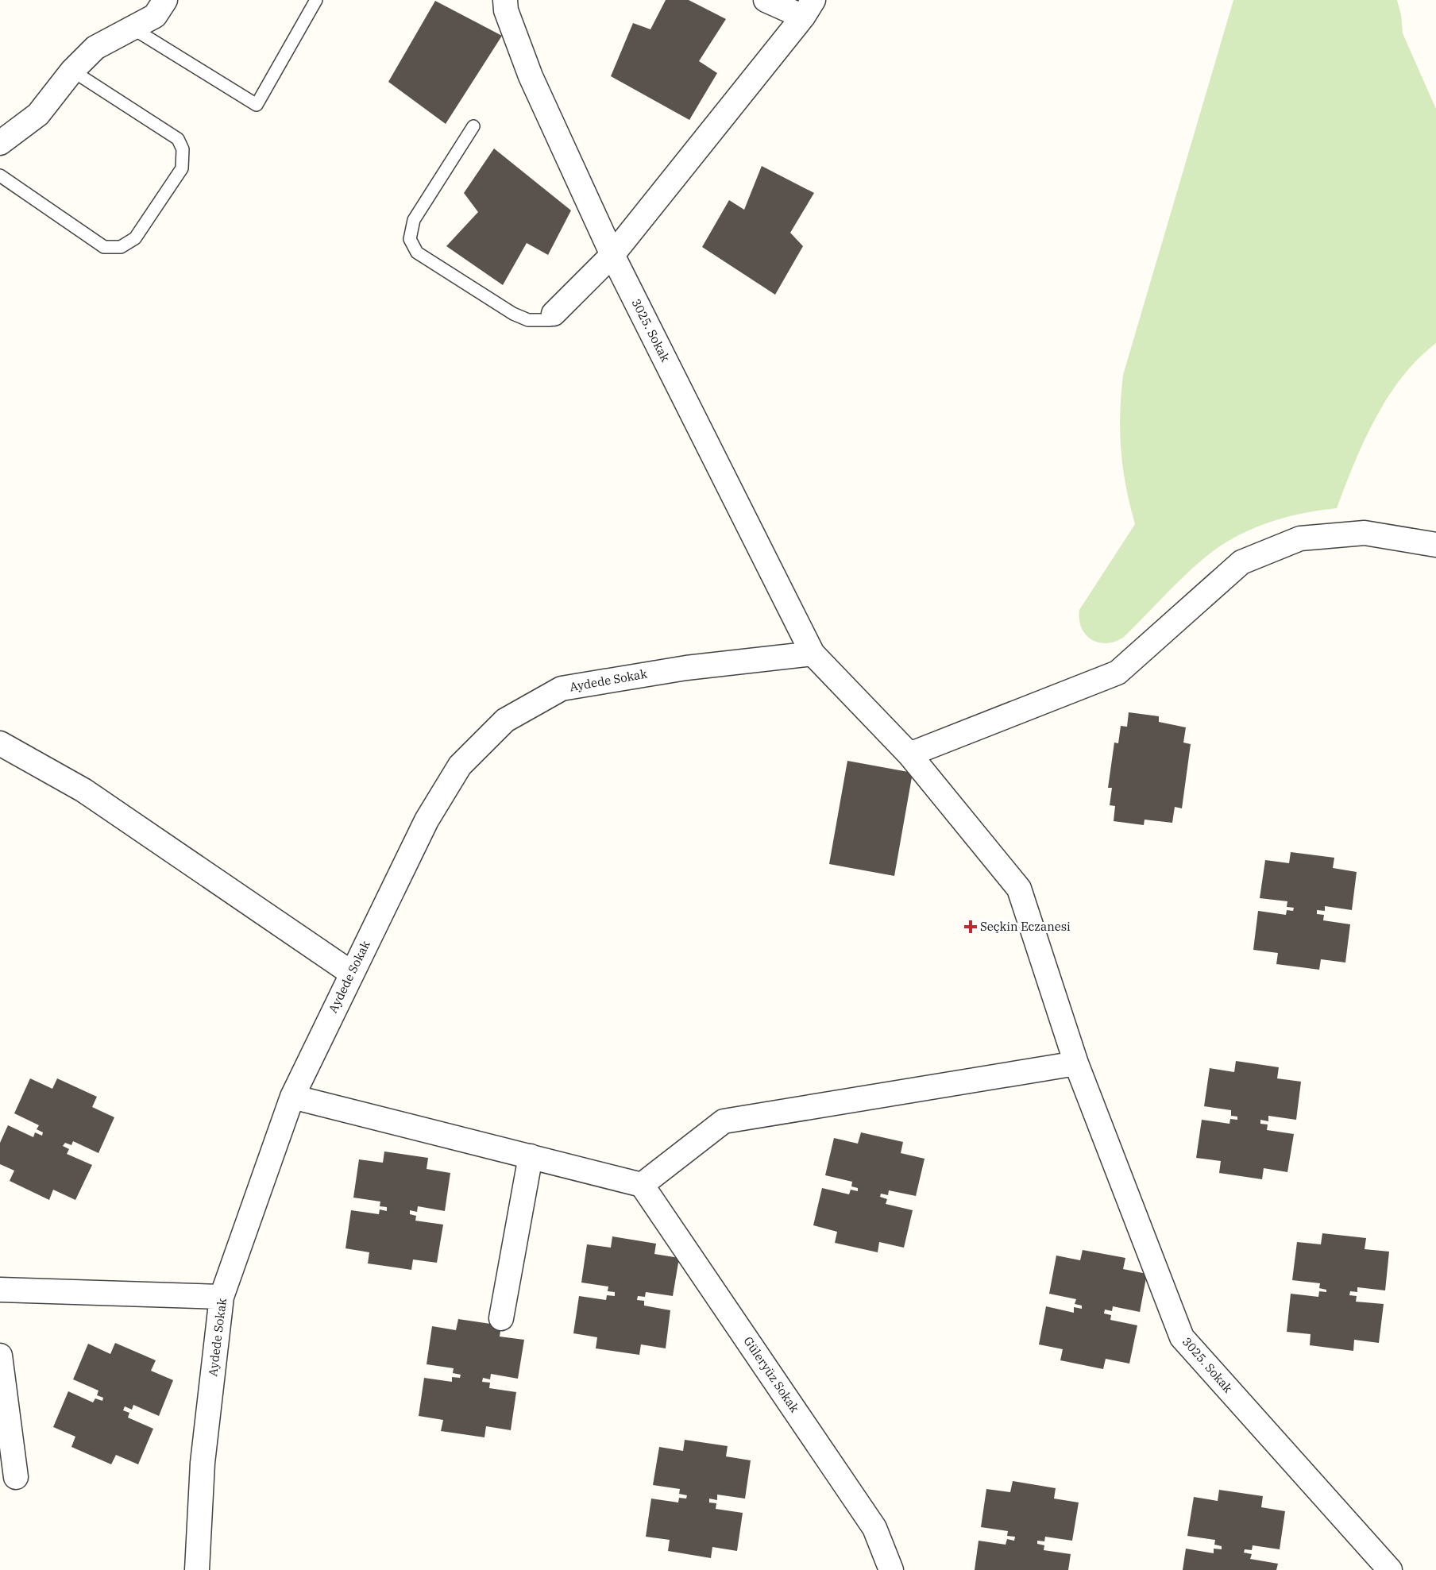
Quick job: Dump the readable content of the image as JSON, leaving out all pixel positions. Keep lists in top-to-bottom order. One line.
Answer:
{"streets":{"street":["3025. Sokak","Aydede Sokak","Güleryüz Sokak"]},"crossings":[["3025. Sokak","Aydede Sokak"]],"places":{"health":["Seçkin Eczanesi"]}}
